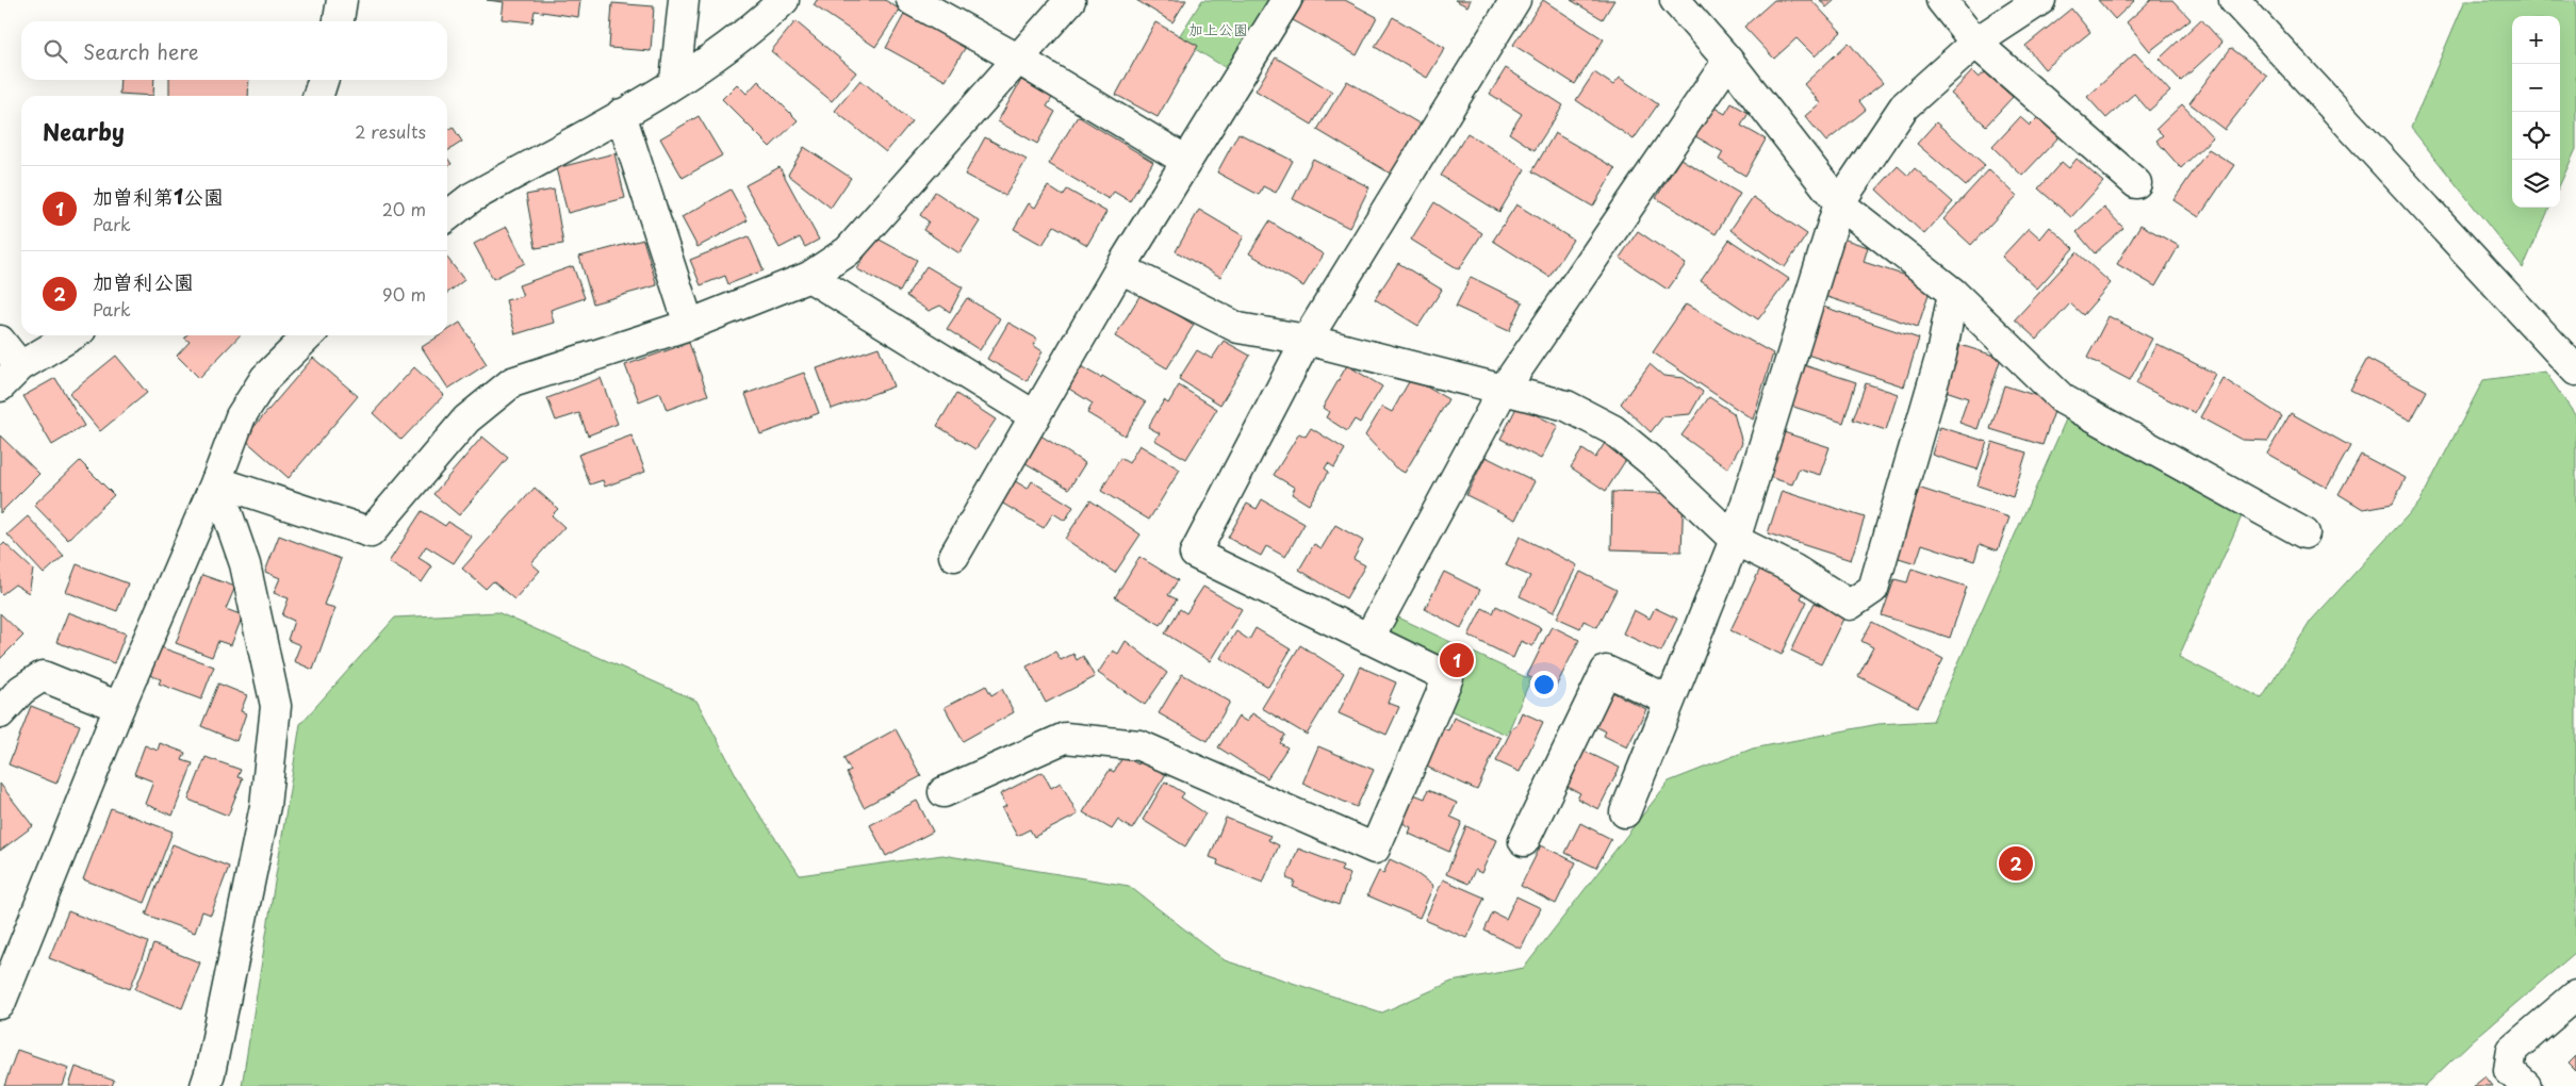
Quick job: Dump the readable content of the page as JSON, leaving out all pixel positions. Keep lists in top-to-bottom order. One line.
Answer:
{"parks":["加上公園"],"page":{"map_buttons":["+","−"],"search":"Search here","heading":["Nearby","2 results"],"list":[{"mark":"1","name":"加曽利第1公園","note":"Park","value":"20 m"},{"mark":"2","name":"加曽利公園","note":"Park","value":"90 m"}],"pins":["1","2"]}}
